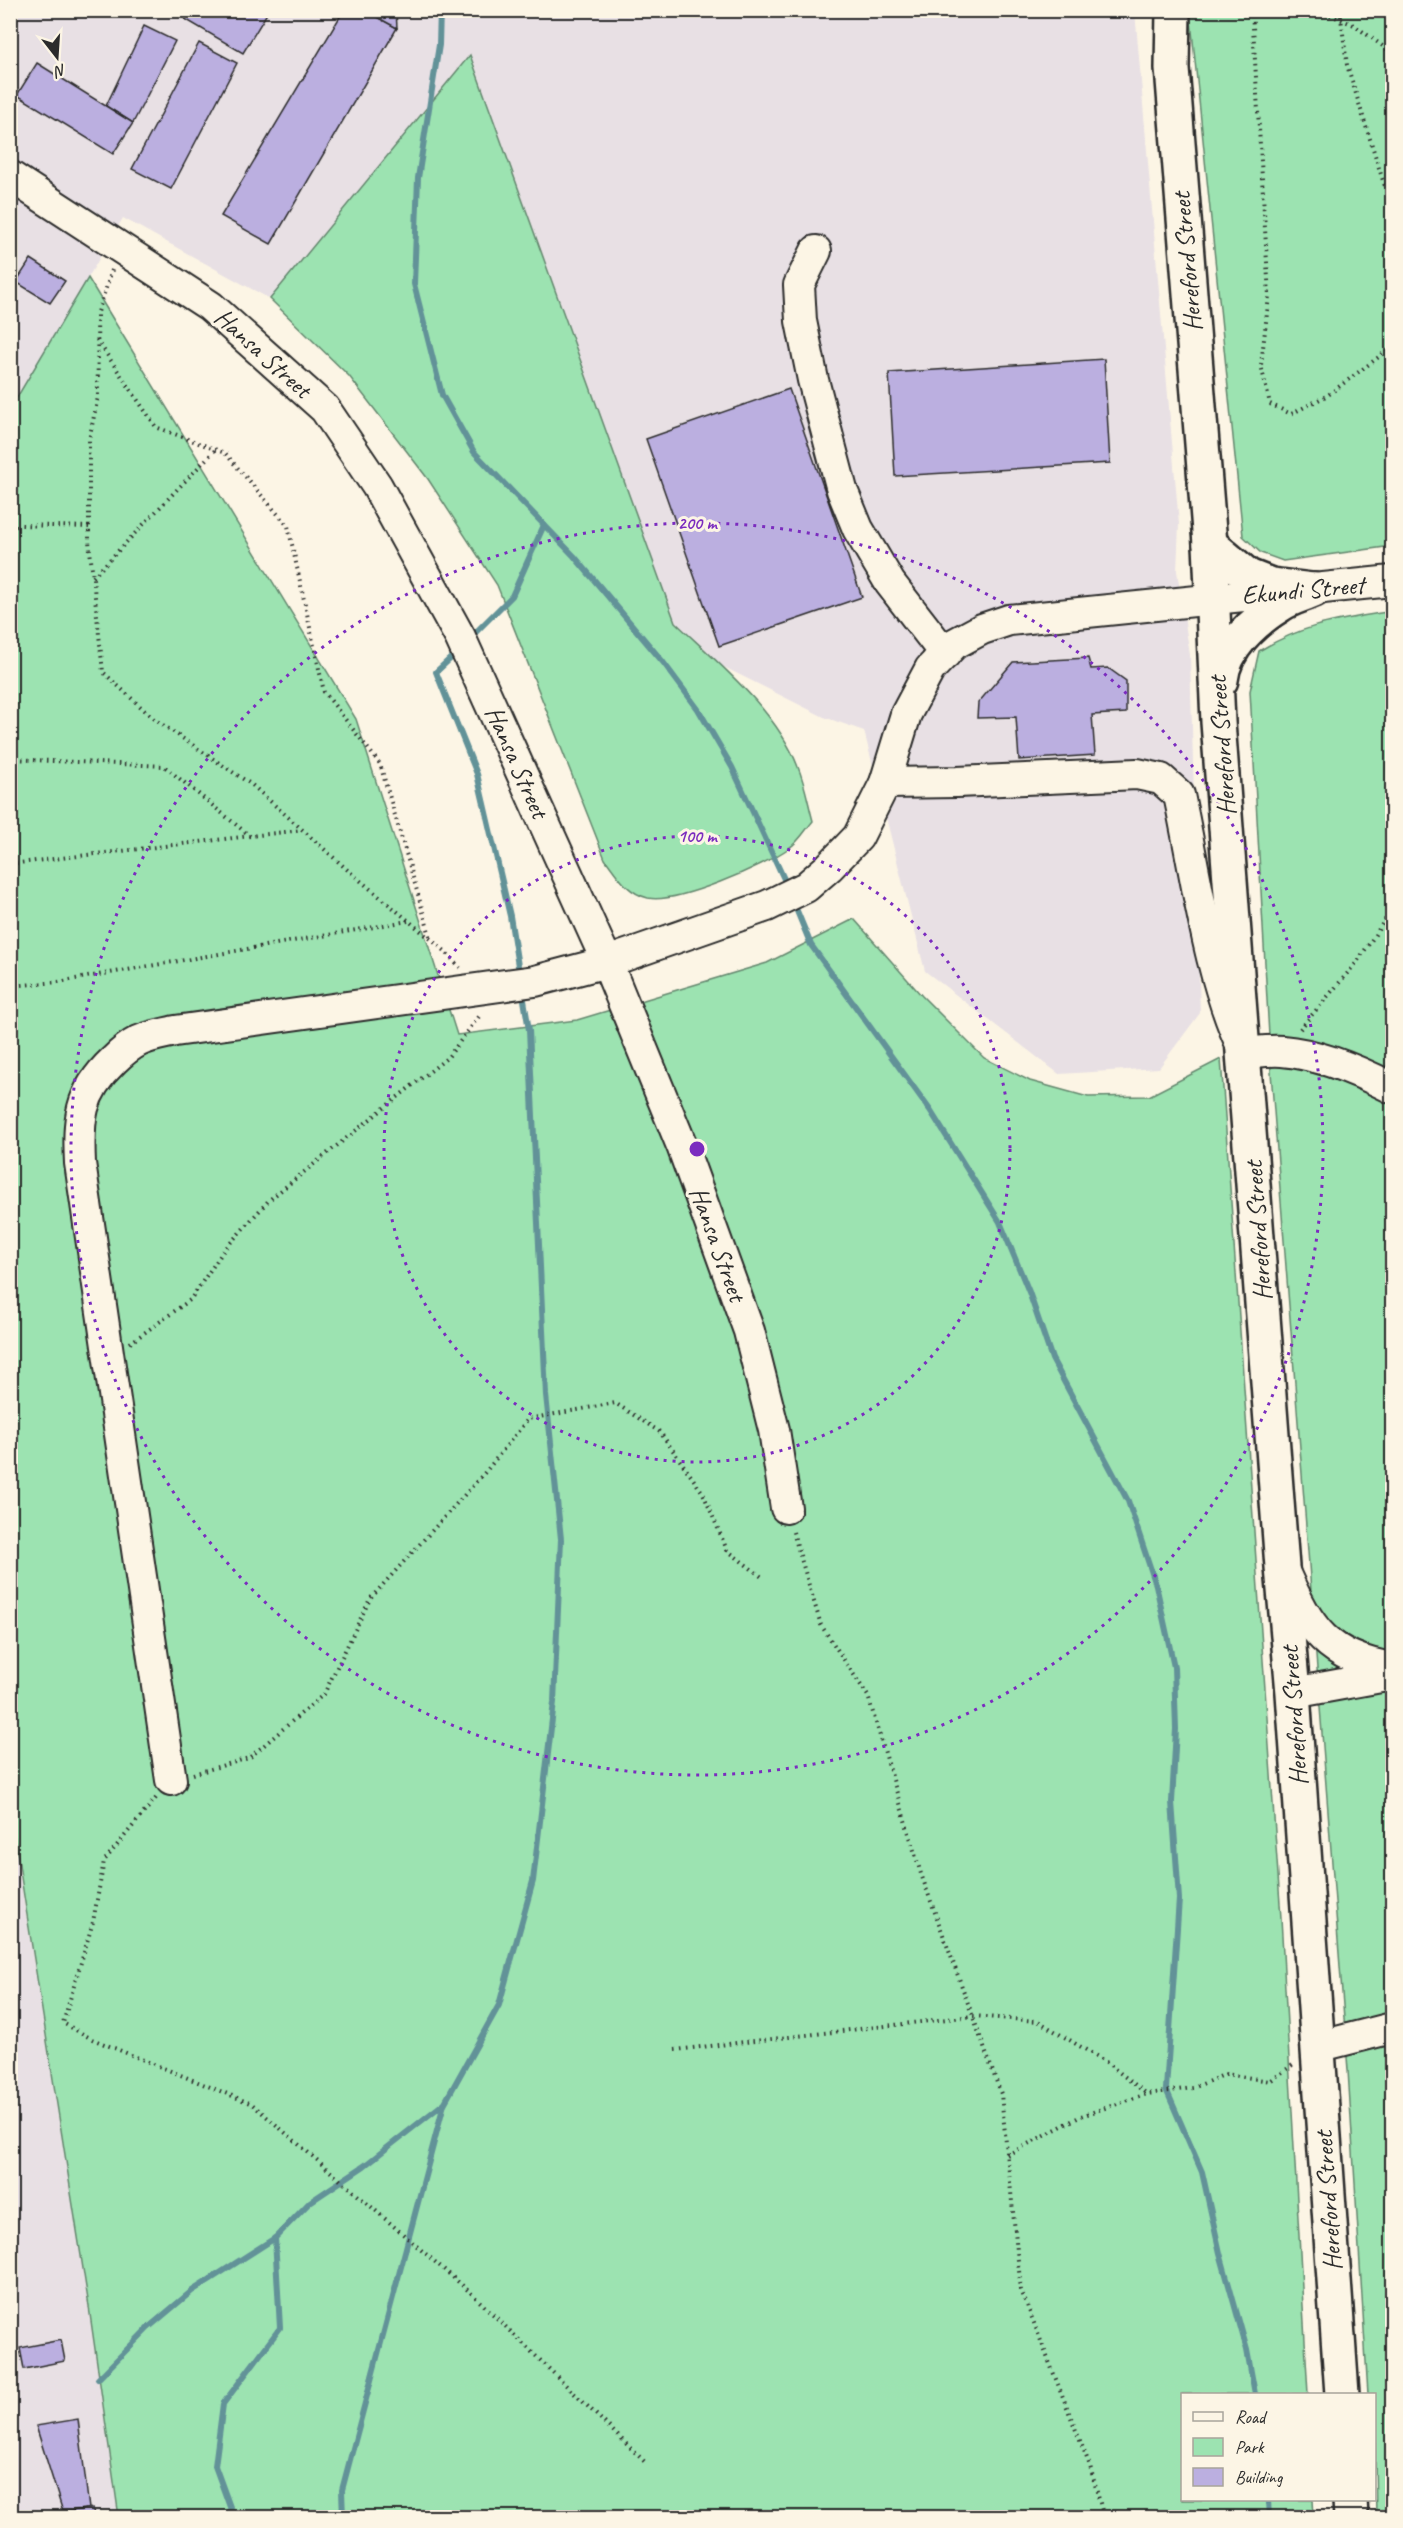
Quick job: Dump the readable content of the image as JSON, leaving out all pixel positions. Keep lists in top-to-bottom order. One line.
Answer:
{"streets":{"main road":["Hereford Street"],"street":["Hansa Street","Ekundi Street"]},"crossings":[["Hereford Street","Ekundi Street"],["Hansa Street","Ekundi Street"]],"legend":["Road","Park","Building"],"north":"bottom","rings":["200 m","100 m"]}
